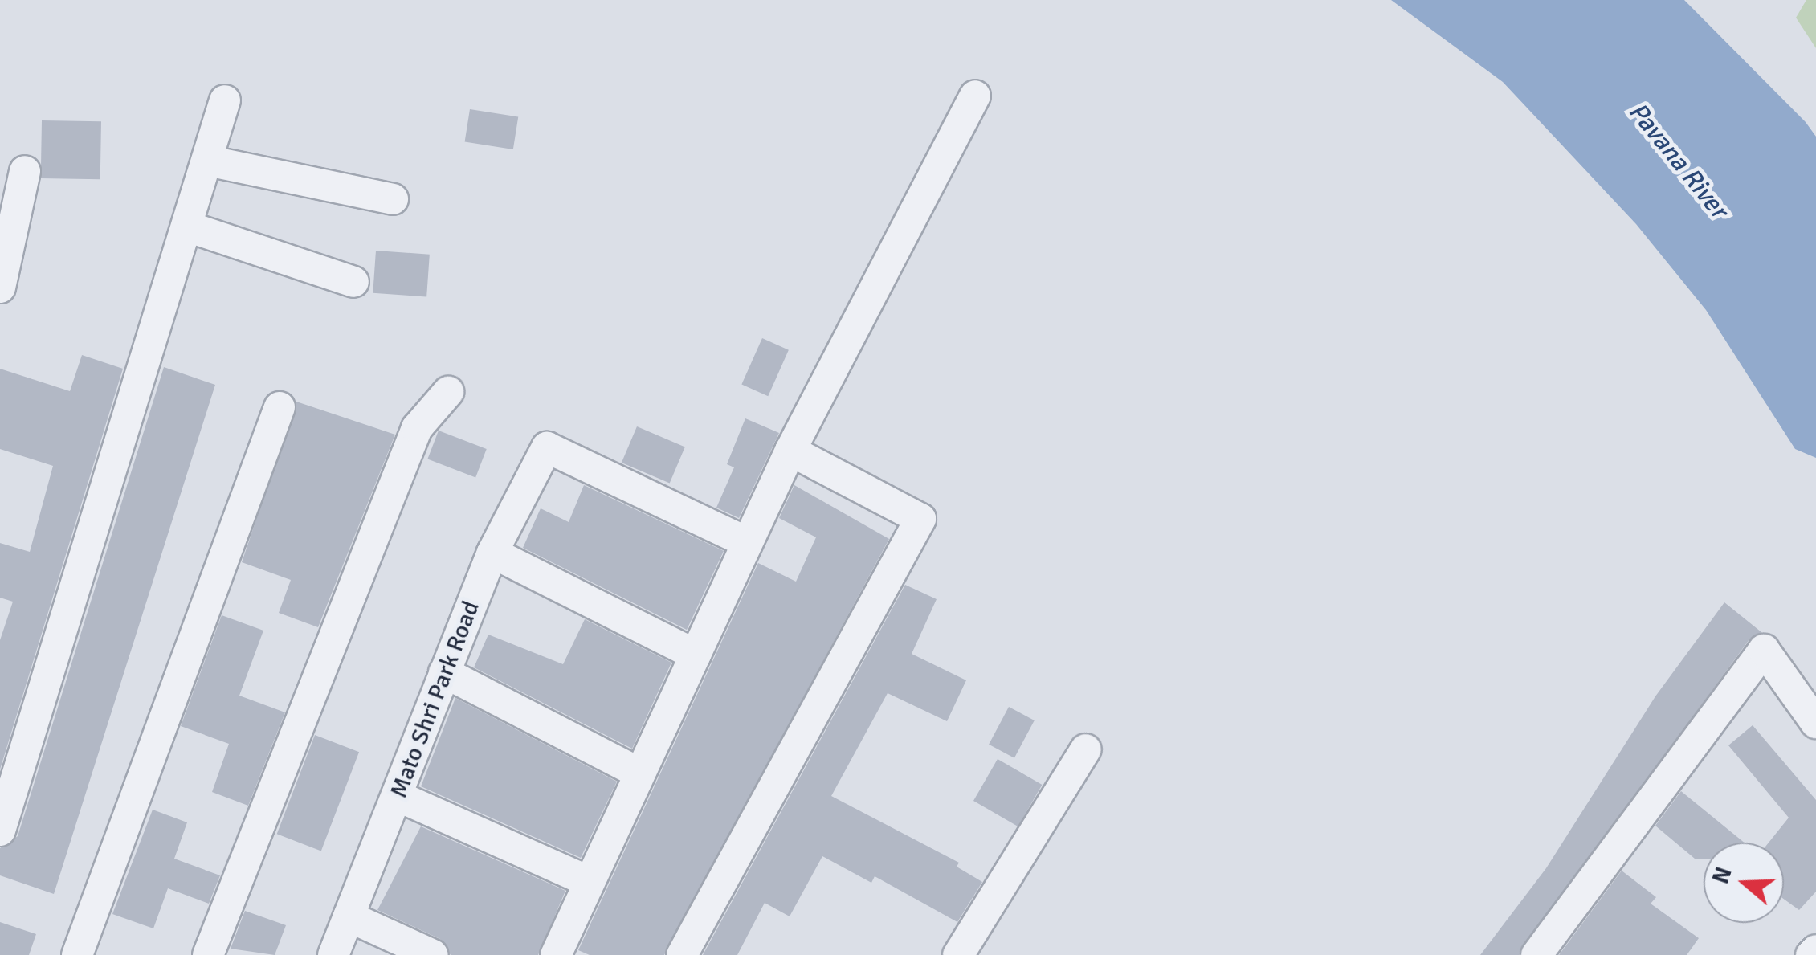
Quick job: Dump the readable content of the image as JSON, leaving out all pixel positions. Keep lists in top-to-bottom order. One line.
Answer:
{"streets":{"street":["Mato Shri Park Road"]},"water":["Pavana River"],"north":"left"}
